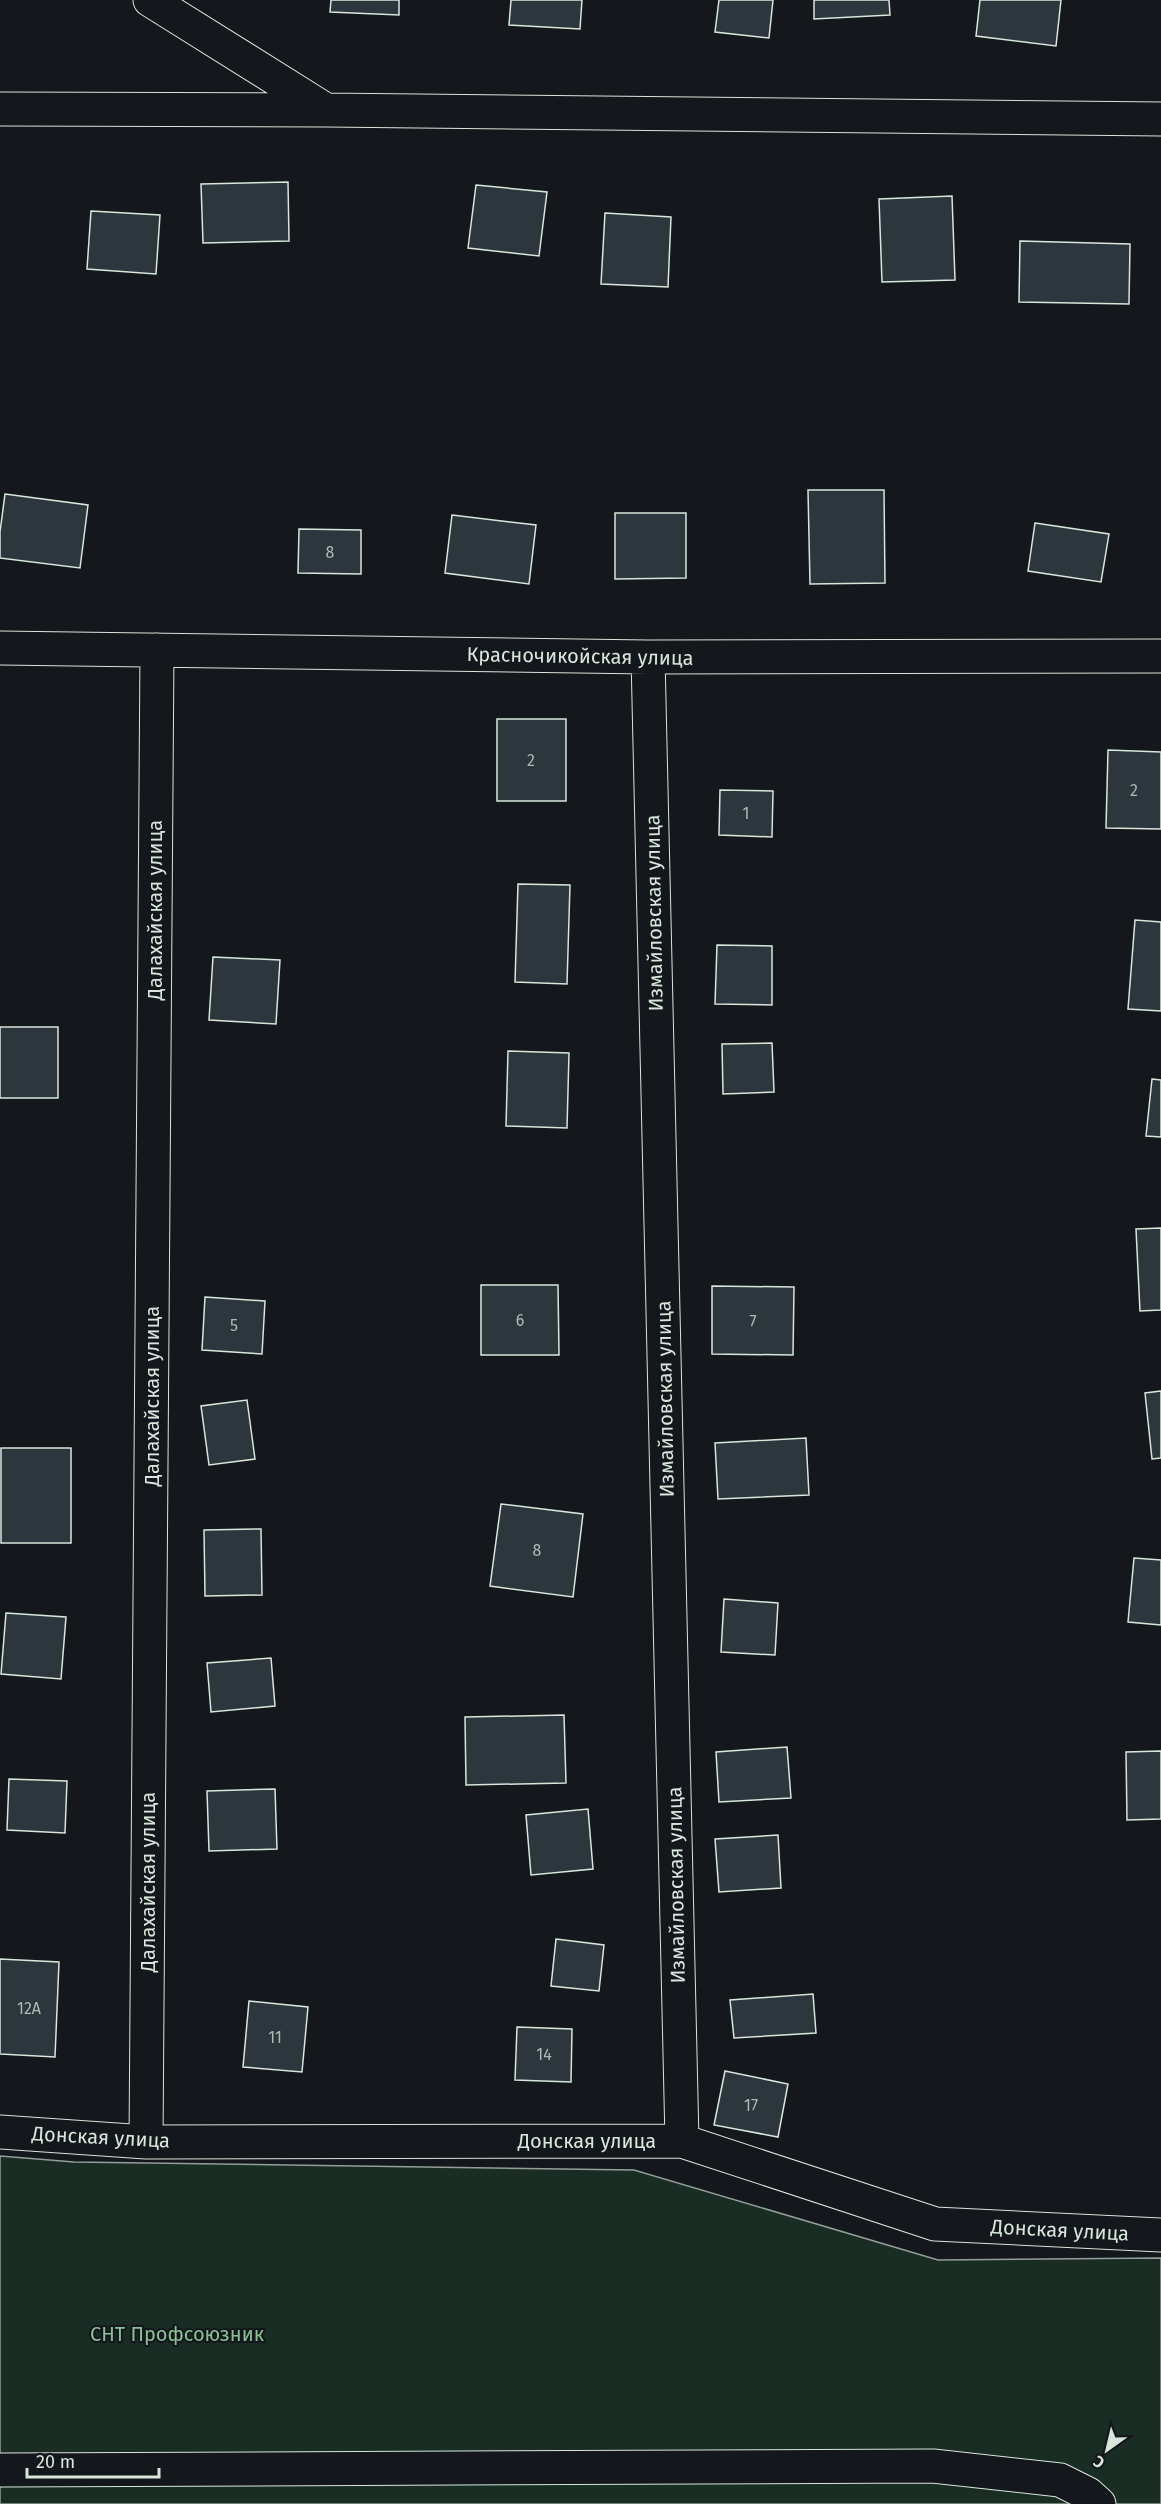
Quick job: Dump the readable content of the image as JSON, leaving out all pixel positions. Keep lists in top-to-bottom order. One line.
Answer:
{"streets":{"street":["Красночикойская улица","Далахайская улица","Измайловская улица","Донская улица"]},"crossings":[["Красночикойская улица","Далахайская улица"],["Красночикойская улица","Измайловская улица"],["Далахайская улица","Донская улица"],["Измайловская улица","Донская улица"]],"parks":["СНТ Профсоюзник"],"house_numbers":["8","2","2","1","6","7","5","8","12А","11","14","17"],"scale_bar":"20 m","north":"bottom left"}
